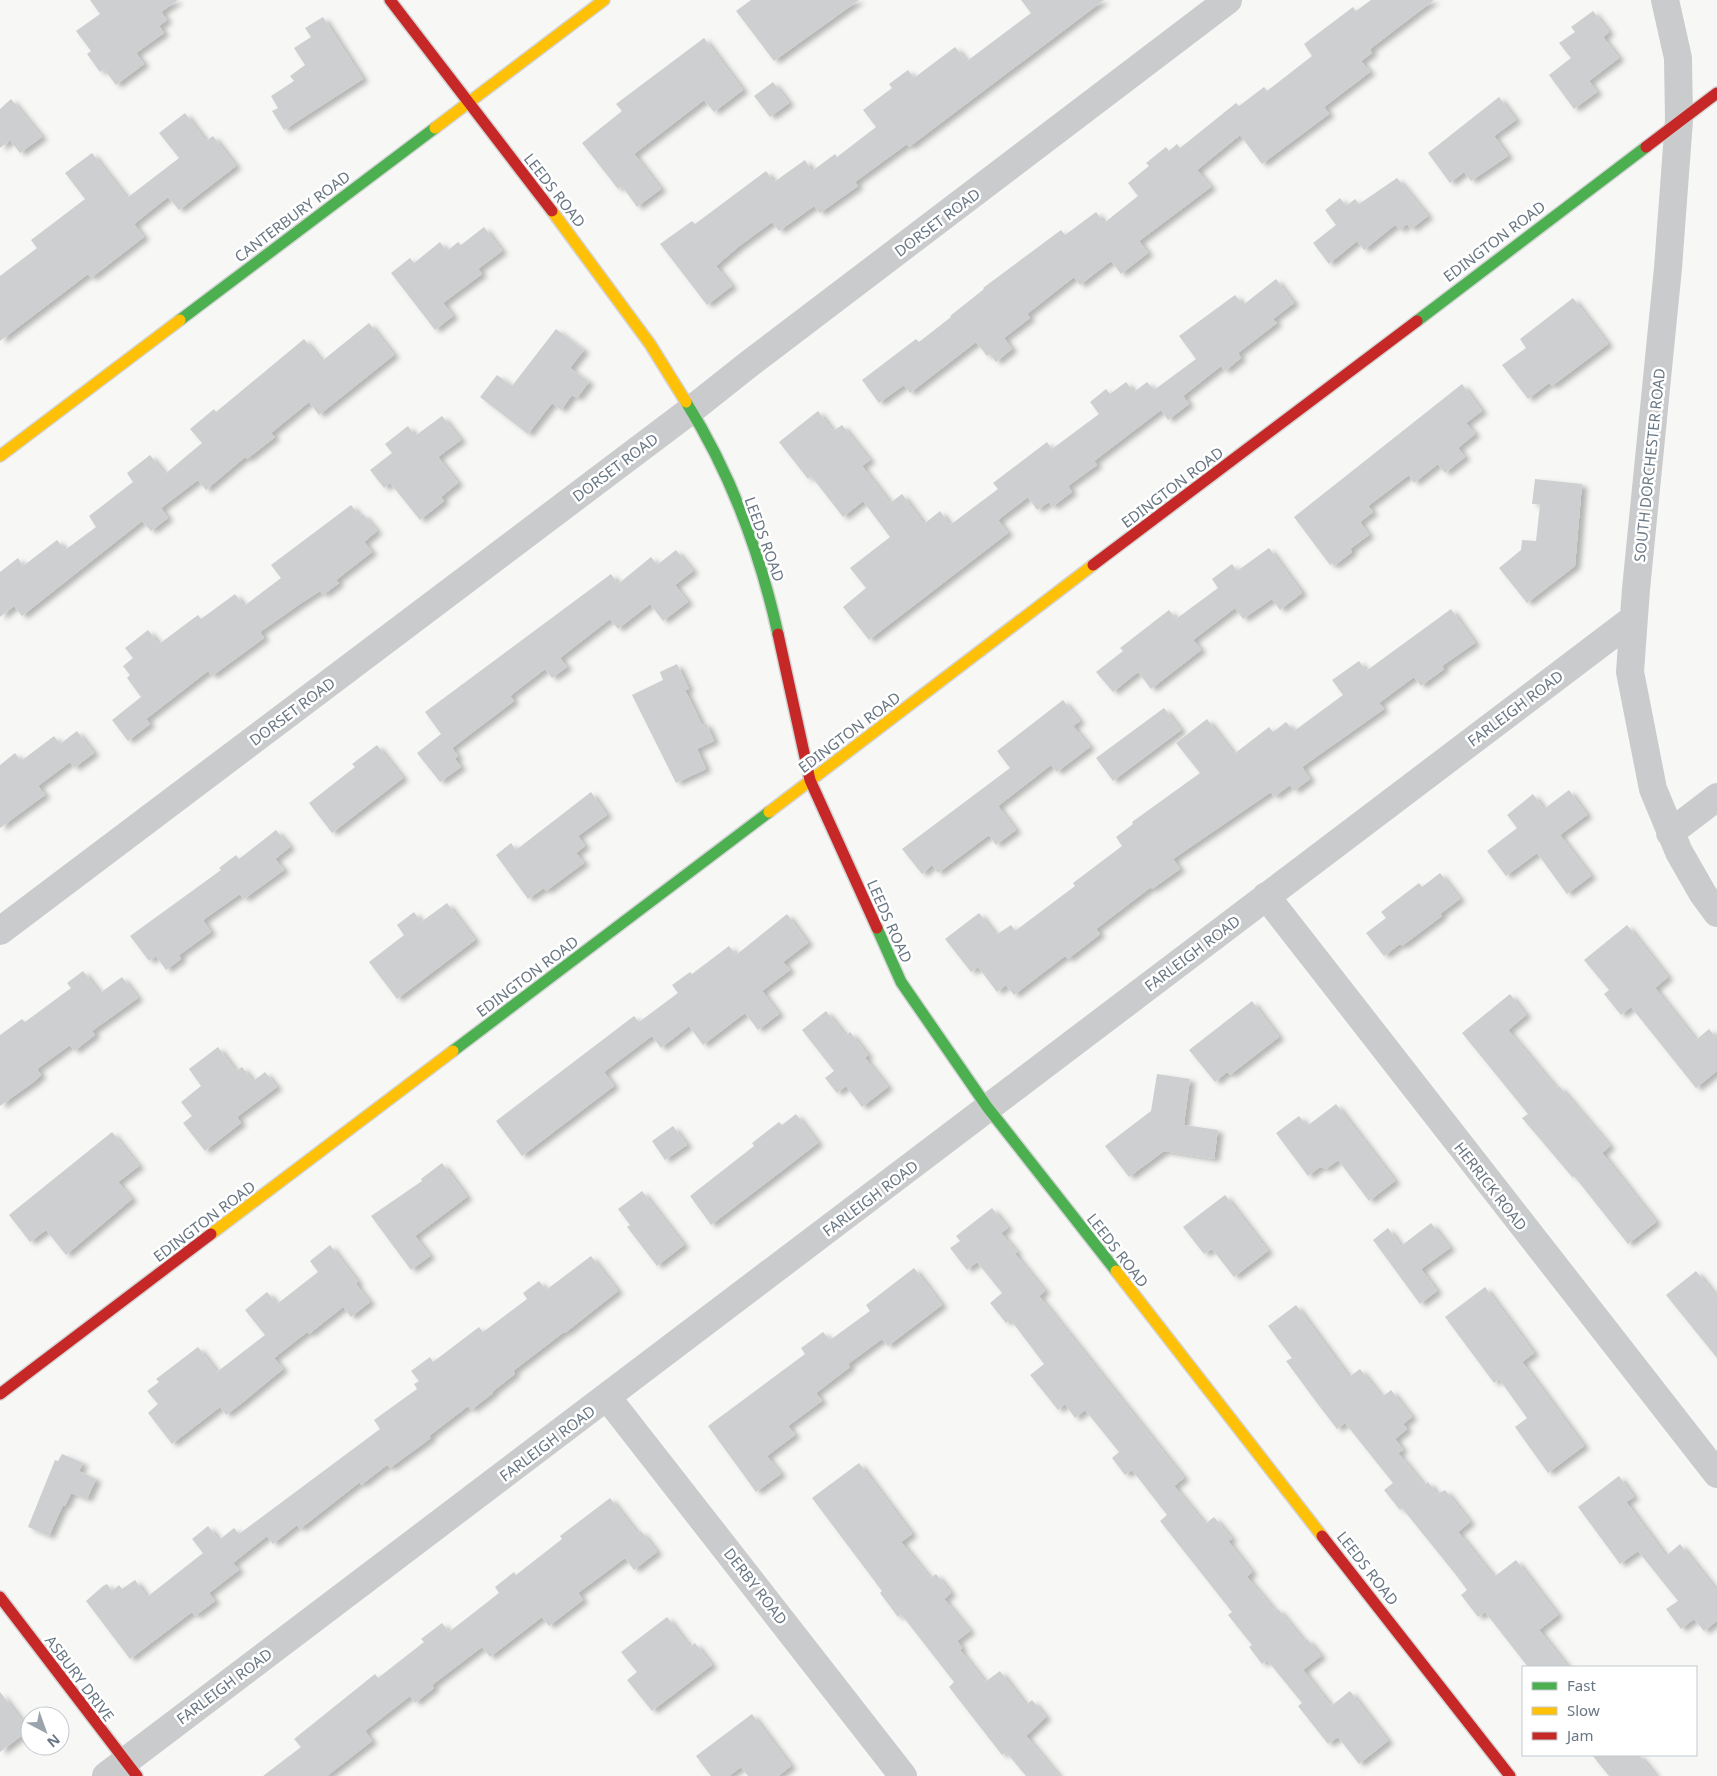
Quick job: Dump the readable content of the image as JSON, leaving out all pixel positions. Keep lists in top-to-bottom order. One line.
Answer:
{"streets":{"street":["LEEDS ROAD","CANTERBURY ROAD","DORSET ROAD","EDINGTON ROAD","SOUTH DORCHESTER ROAD","FARLEIGH ROAD","HERRICK ROAD","DERBY ROAD","ASBURY DRIVE"]},"crossings":[["LEEDS ROAD","CANTERBURY ROAD"],["LEEDS ROAD","DORSET ROAD"],["LEEDS ROAD","EDINGTON ROAD"],["LEEDS ROAD","FARLEIGH ROAD"],["EDINGTON ROAD","SOUTH DORCHESTER ROAD"],["SOUTH DORCHESTER ROAD","FARLEIGH ROAD"],["FARLEIGH ROAD","HERRICK ROAD"],["FARLEIGH ROAD","DERBY ROAD"],["FARLEIGH ROAD","ASBURY DRIVE"]],"legend":["Fast","Slow","Jam"],"north":"bottom right"}
